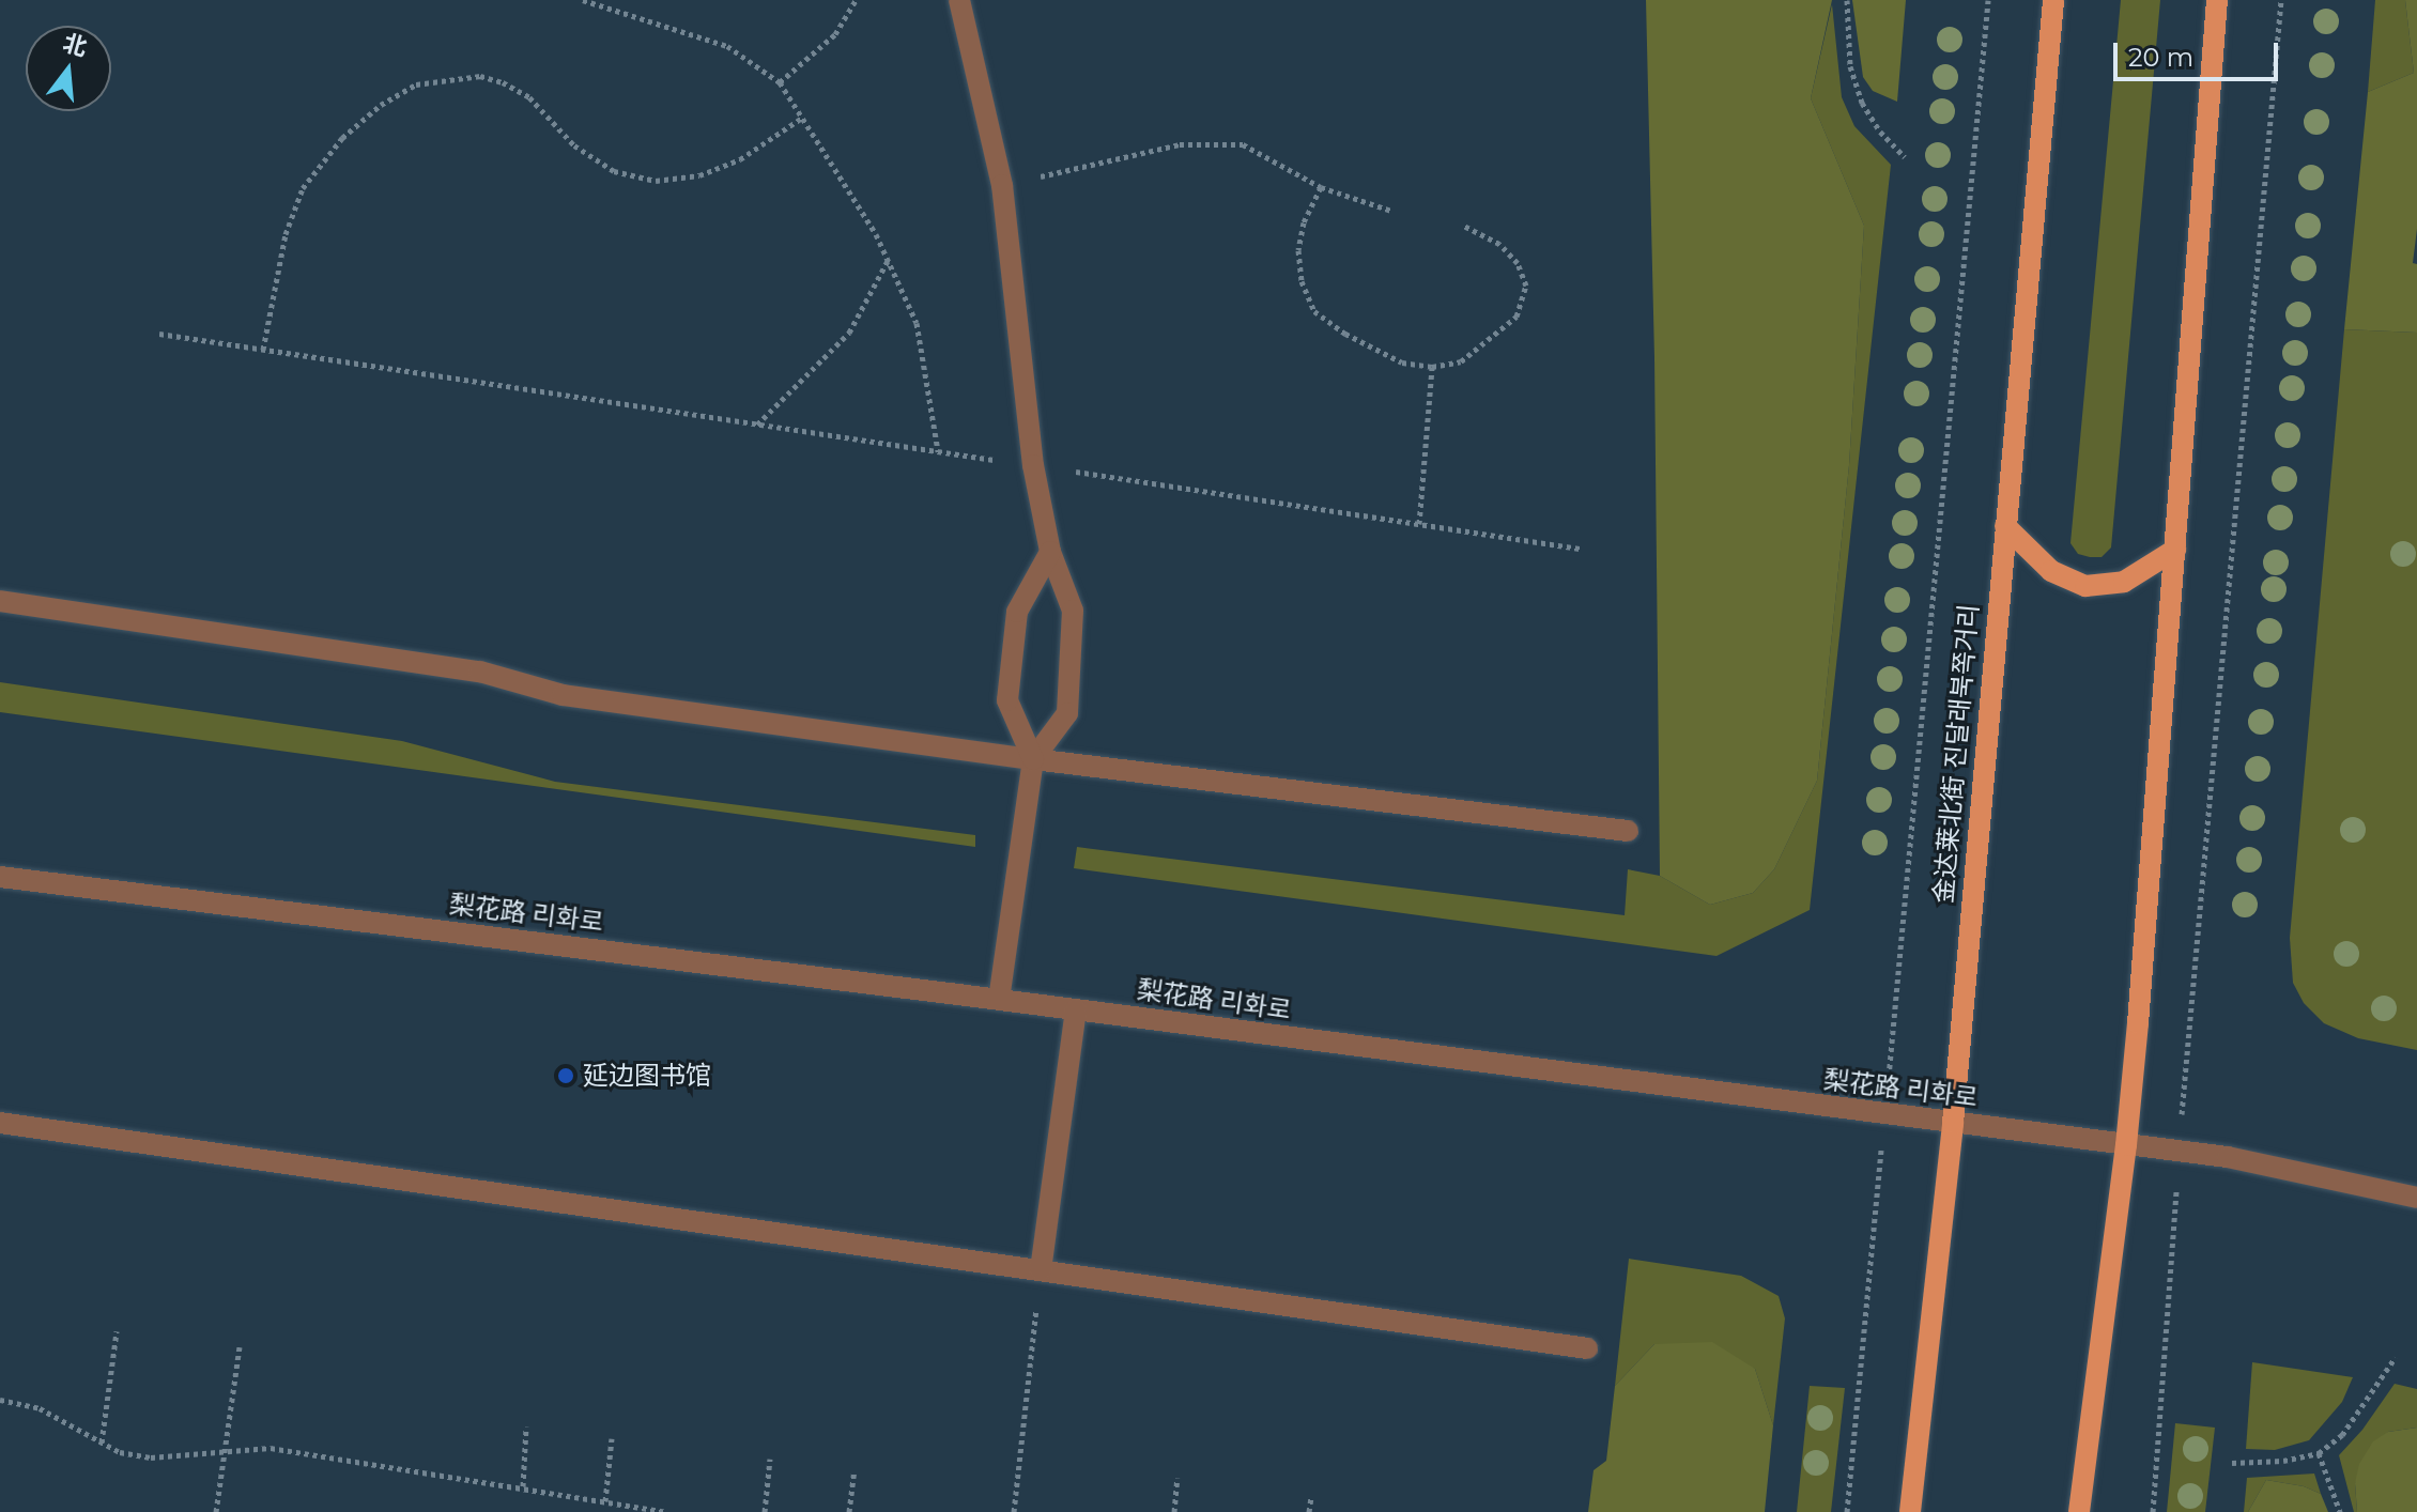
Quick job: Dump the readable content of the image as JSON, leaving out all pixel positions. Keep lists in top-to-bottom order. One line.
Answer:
{"streets":{"main road":["金达莱北街 진달래북쪽거리"],"street":["梨花路 리화로"]},"crossings":[["金达莱北街 진달래북쪽거리","梨花路 리화로"]],"places":["延边图书馆"],"scale_bar":"20 m","north":"top"}
